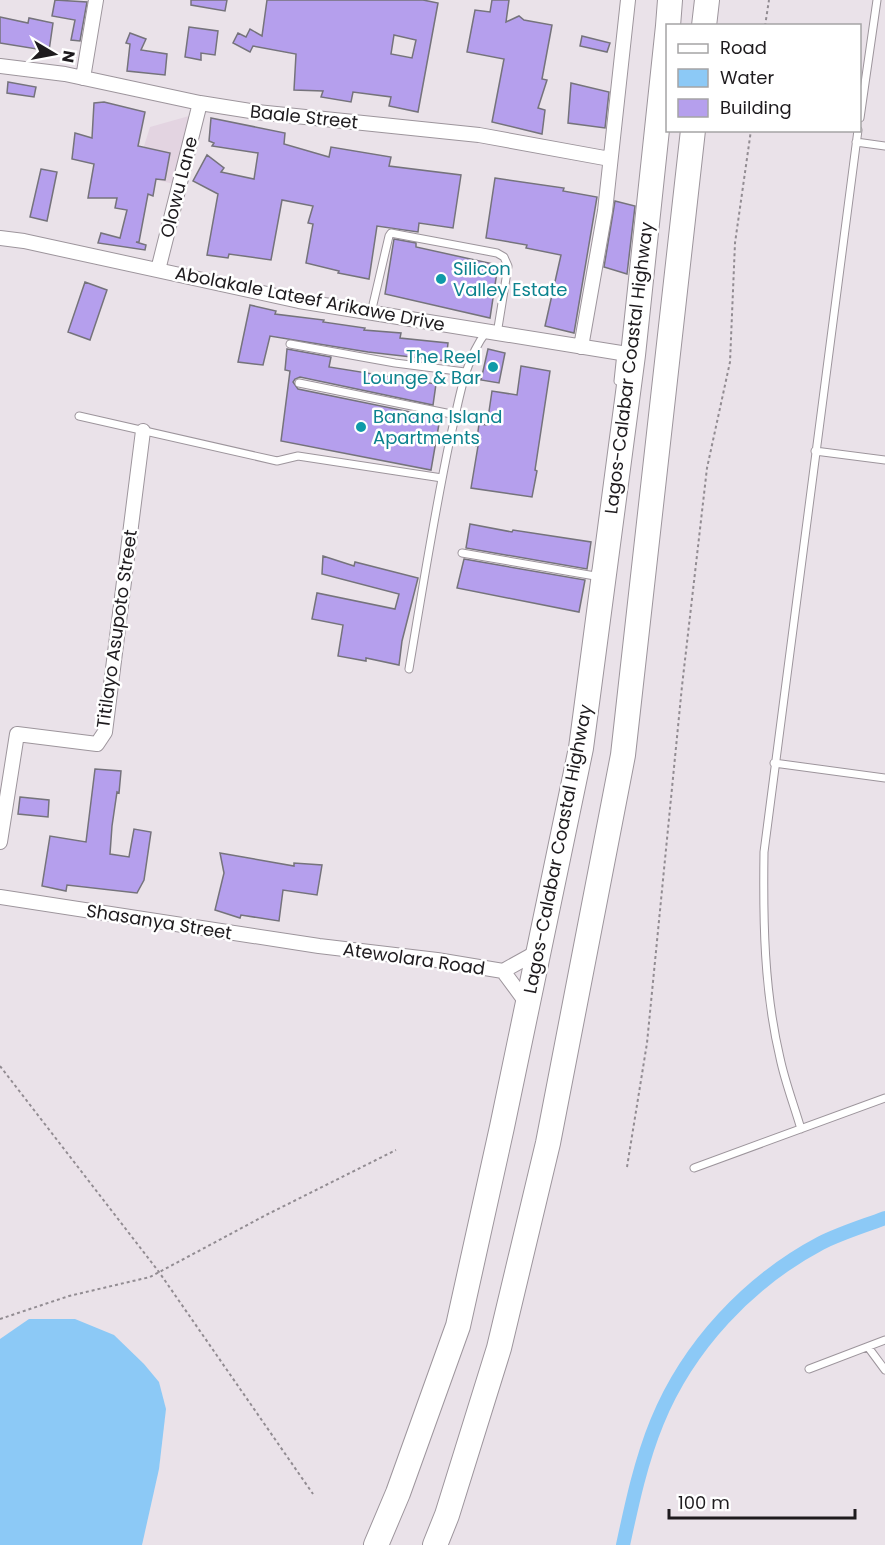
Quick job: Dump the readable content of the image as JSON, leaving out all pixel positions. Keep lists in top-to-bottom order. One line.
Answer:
{"streets":{"highway":["Lagos-Calabar Coastal Highway"],"street":["Baale Street","Olowu Lane","Abolakale Lateef Arikawe Drive","Titilayo Asupoto Street","Shasanya Street","Atewolara Road"]},"crossings":[["Baale Street","Olowu Lane"],["Olowu Lane","Abolakale Lateef Arikawe Drive"],["Lagos-Calabar Coastal Highway","Atewolara Road"],["Shasanya Street","Atewolara Road"]],"places":["Silicon Valley Estate","The Reel Lounge & Bar","Banana Island Apartments"],"legend":["Road","Water","Building"],"scale_bar":"100 m","north":"right"}
